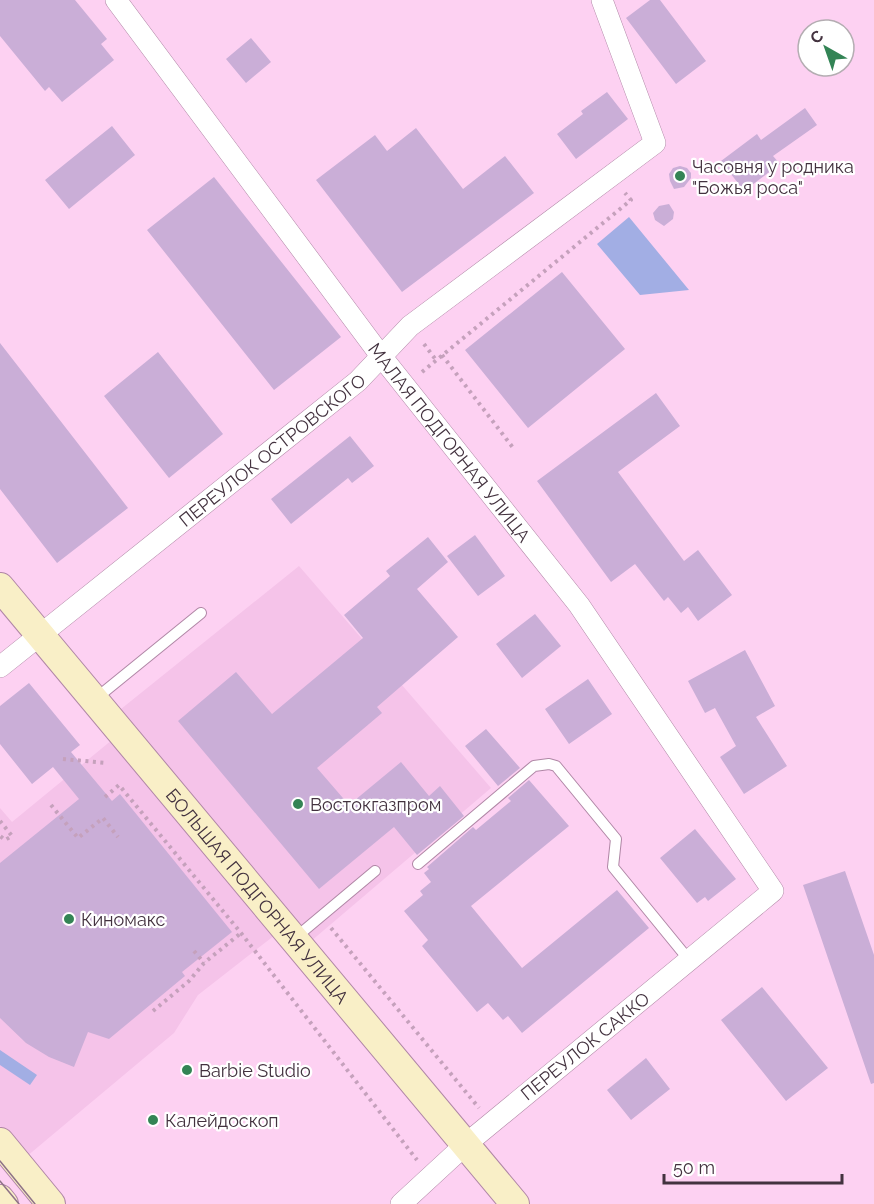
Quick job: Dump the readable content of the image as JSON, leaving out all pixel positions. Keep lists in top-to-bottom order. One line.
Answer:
{"streets":{"street":["МАЛАЯ ПОДГОРНАЯ УЛИЦА","ПЕРЕУЛОК ОСТРОВСКОГО","БОЛЬШАЯ ПОДГОРНАЯ УЛИЦА","ПЕРЕУЛОК САККО"]},"crossings":[["МАЛАЯ ПОДГОРНАЯ УЛИЦА","ПЕРЕУЛОК ОСТРОВСКОГО"],["МАЛАЯ ПОДГОРНАЯ УЛИЦА","ПЕРЕУЛОК САККО"],["ПЕРЕУЛОК ОСТРОВСКОГО","БОЛЬШАЯ ПОДГОРНАЯ УЛИЦА"],["БОЛЬШАЯ ПОДГОРНАЯ УЛИЦА","ПЕРЕУЛОК САККО"]],"places":["Часовня у родника \"Божья роса\"","Востокгазпром","Киномакс","Barbie Studio","Калейдоскоп"],"scale_bar":"50 m","north":"top left"}
